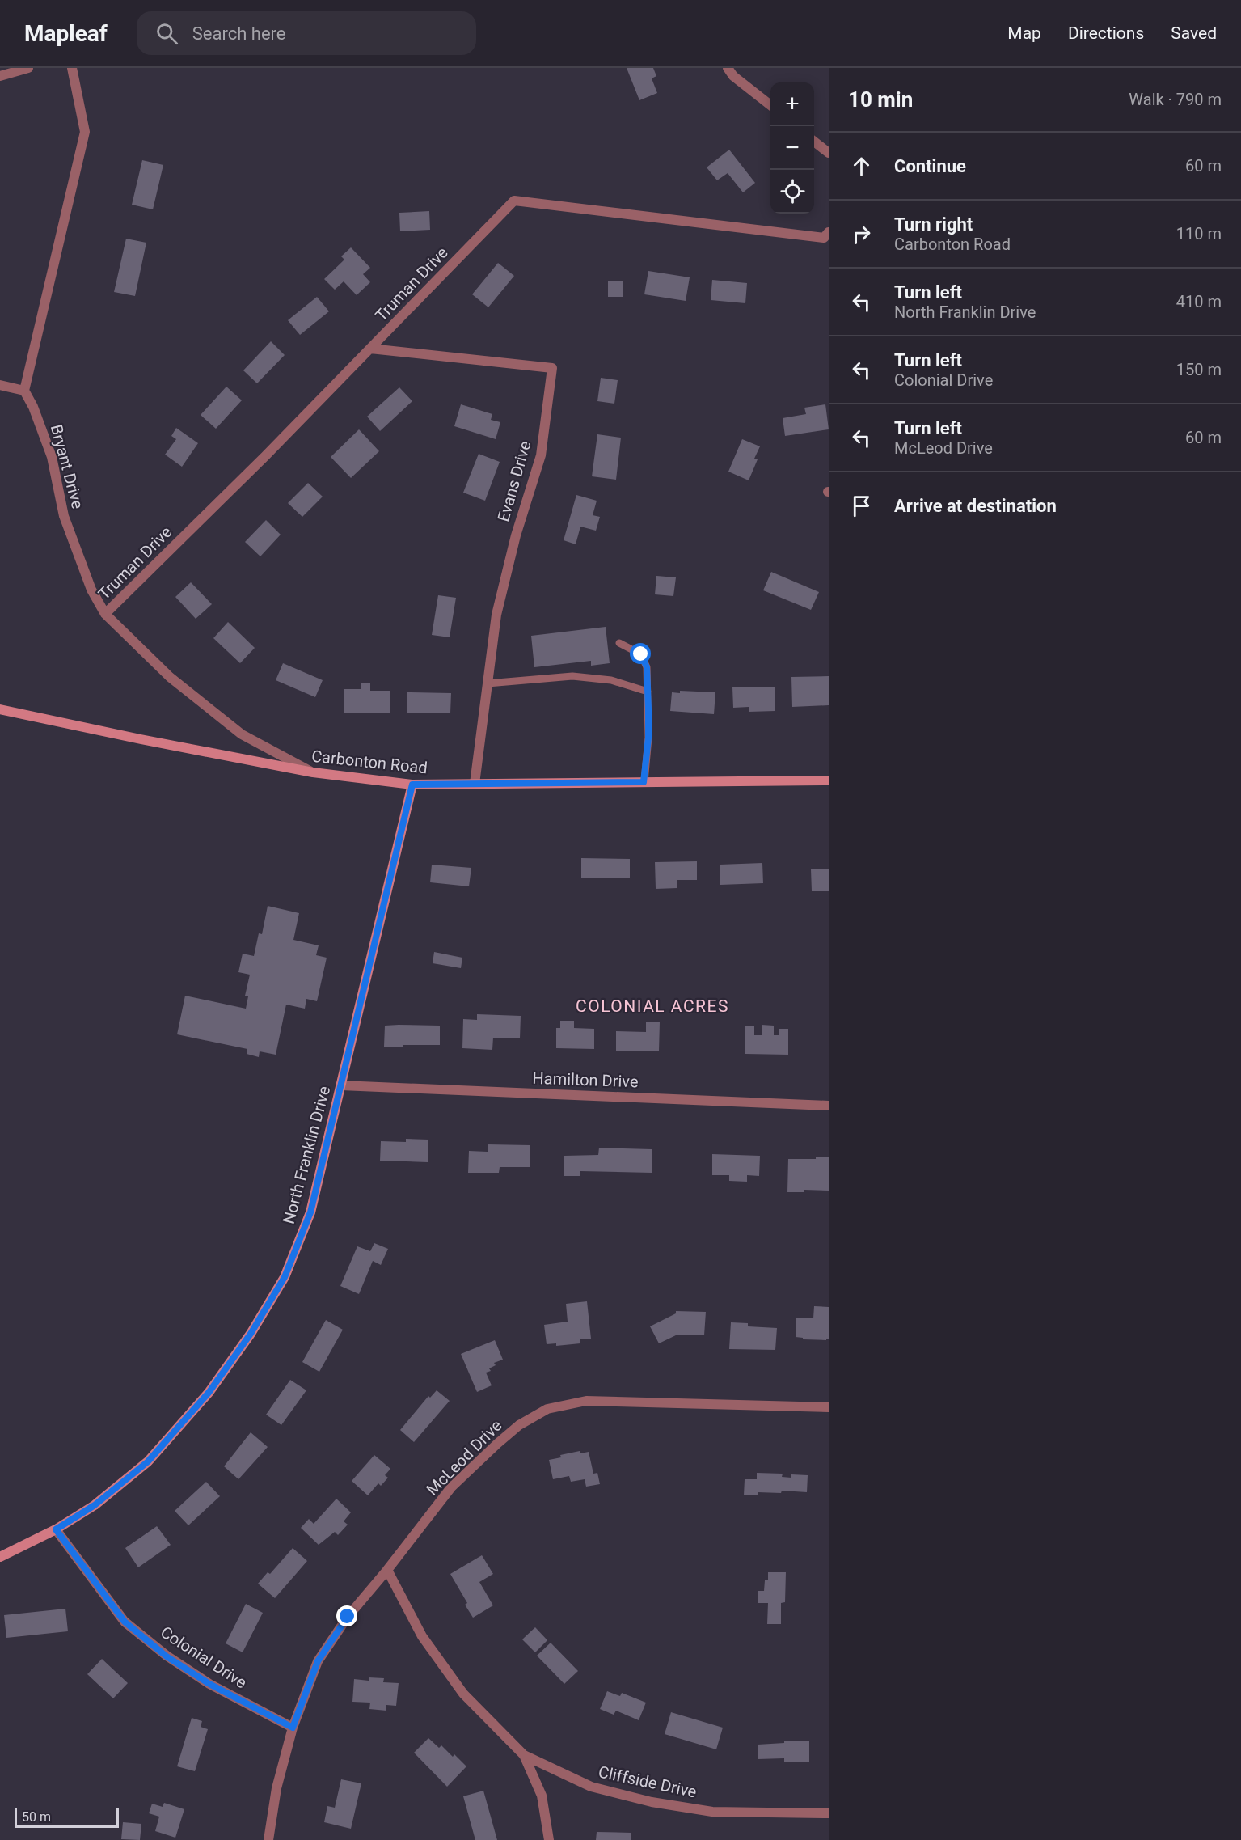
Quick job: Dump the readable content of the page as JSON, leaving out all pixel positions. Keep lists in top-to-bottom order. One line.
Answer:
{"streets":{"street":["Truman Drive","Bryant Drive","Evans Drive","Carbonton Road","Hamilton Drive","North Franklin Drive","McLeod Drive","Colonial Drive","Cliffside Drive"]},"crossings":[["Truman Drive","Bryant Drive"],["Truman Drive","Evans Drive"],["Bryant Drive","Carbonton Road"],["Evans Drive","Carbonton Road"],["Carbonton Road","North Franklin Drive"],["Hamilton Drive","North Franklin Drive"],["North Franklin Drive","Colonial Drive"],["McLeod Drive","Colonial Drive"],["McLeod Drive","Cliffside Drive"]],"districts":["COLONIAL ACRES"],"scale_bar":"50 m","page":{"header":"Mapleaf","search":"Search here","nav":["Map","Directions","Saved"],"heading":["10 min","Walk · 790 m"],"map_buttons":["+","−"],"list":[["Continue","60 m"],["Turn right","Carbonton Road","110 m"],["Turn left","North Franklin Drive","410 m"],["Turn left","Colonial Drive","150 m"],["Turn left","McLeod Drive","60 m"],"Arrive at destination"],"scale":"50 m"}}
